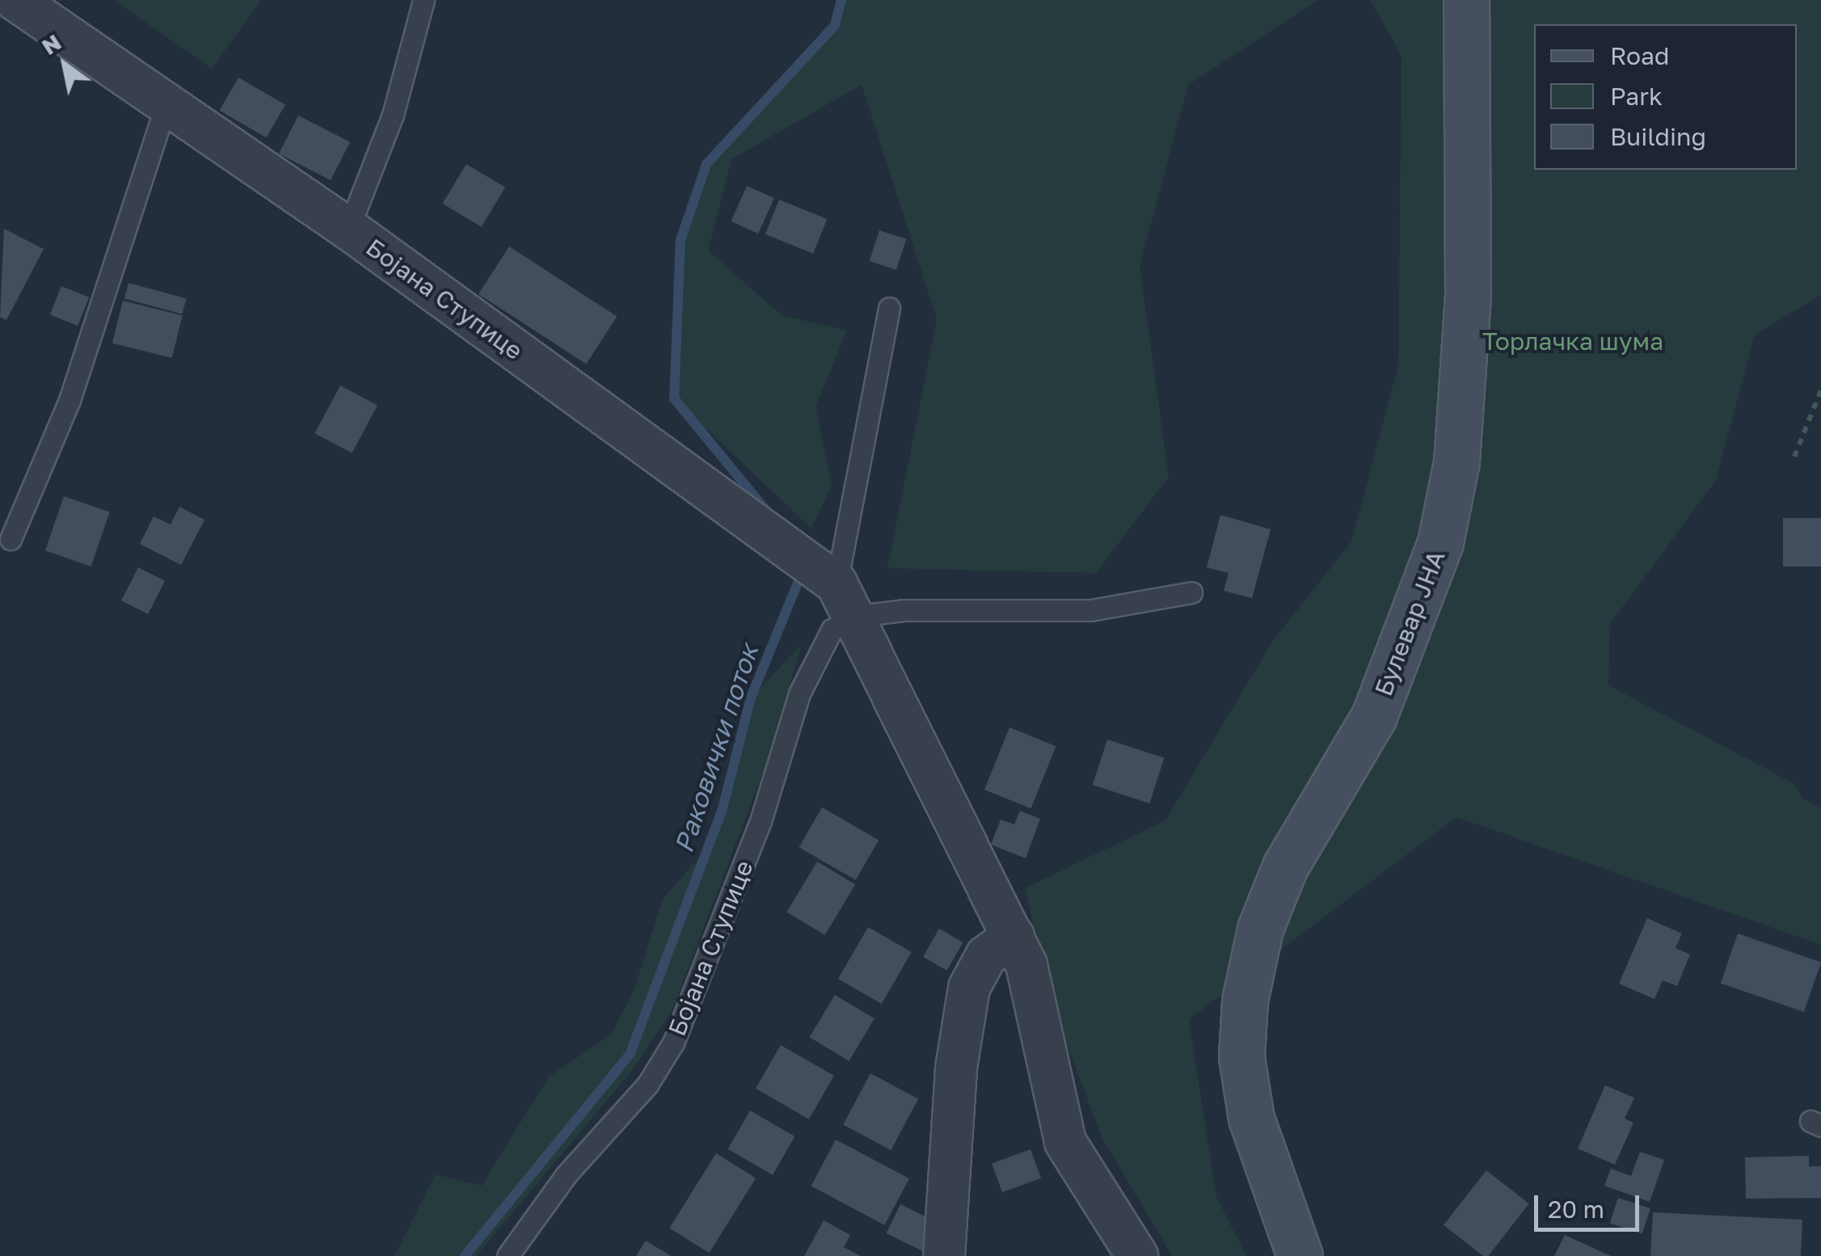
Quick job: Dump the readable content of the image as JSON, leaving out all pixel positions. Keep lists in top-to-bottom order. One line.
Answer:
{"streets":{"main road":["Булевар ЈНА"],"street":["Бојана Ступице"]},"water":["Раковички поток"],"parks":["Торлачка шума"],"legend":["Road","Park","Building"],"scale_bar":"20 m","north":"top left"}
